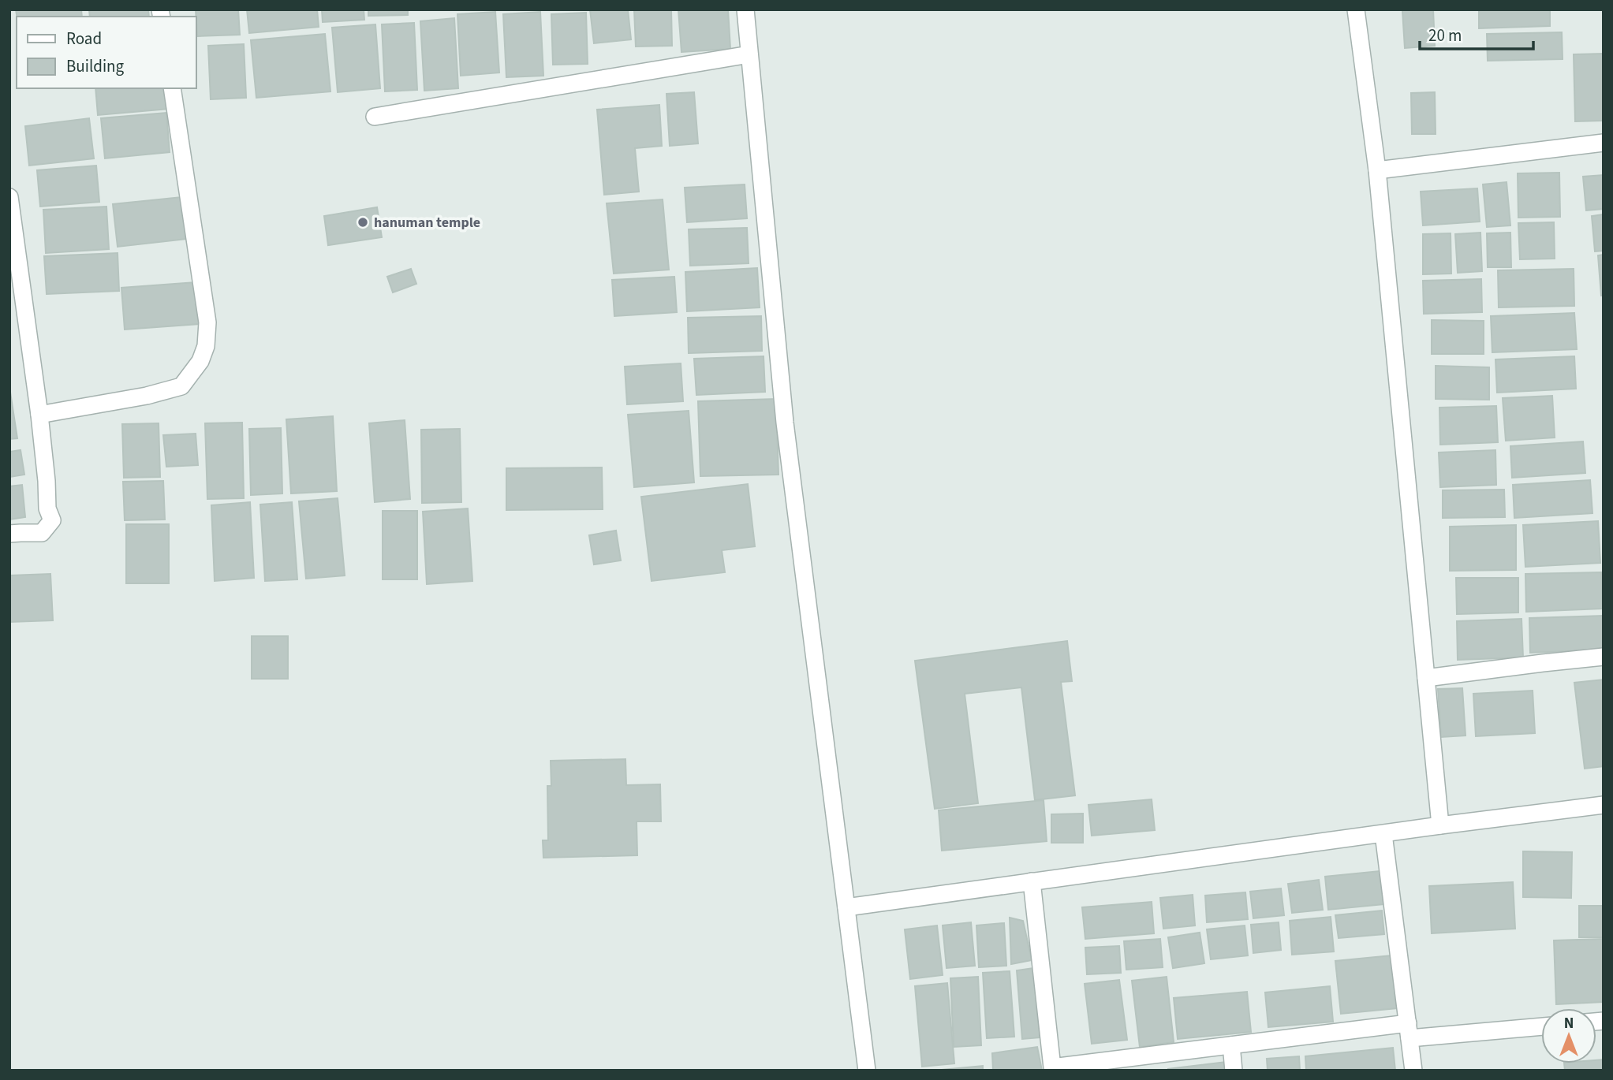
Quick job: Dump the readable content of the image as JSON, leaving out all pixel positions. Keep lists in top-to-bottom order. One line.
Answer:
{"places":["hanuman temple"],"legend":["Road","Building"],"scale_bar":"20 m","north":"top"}
